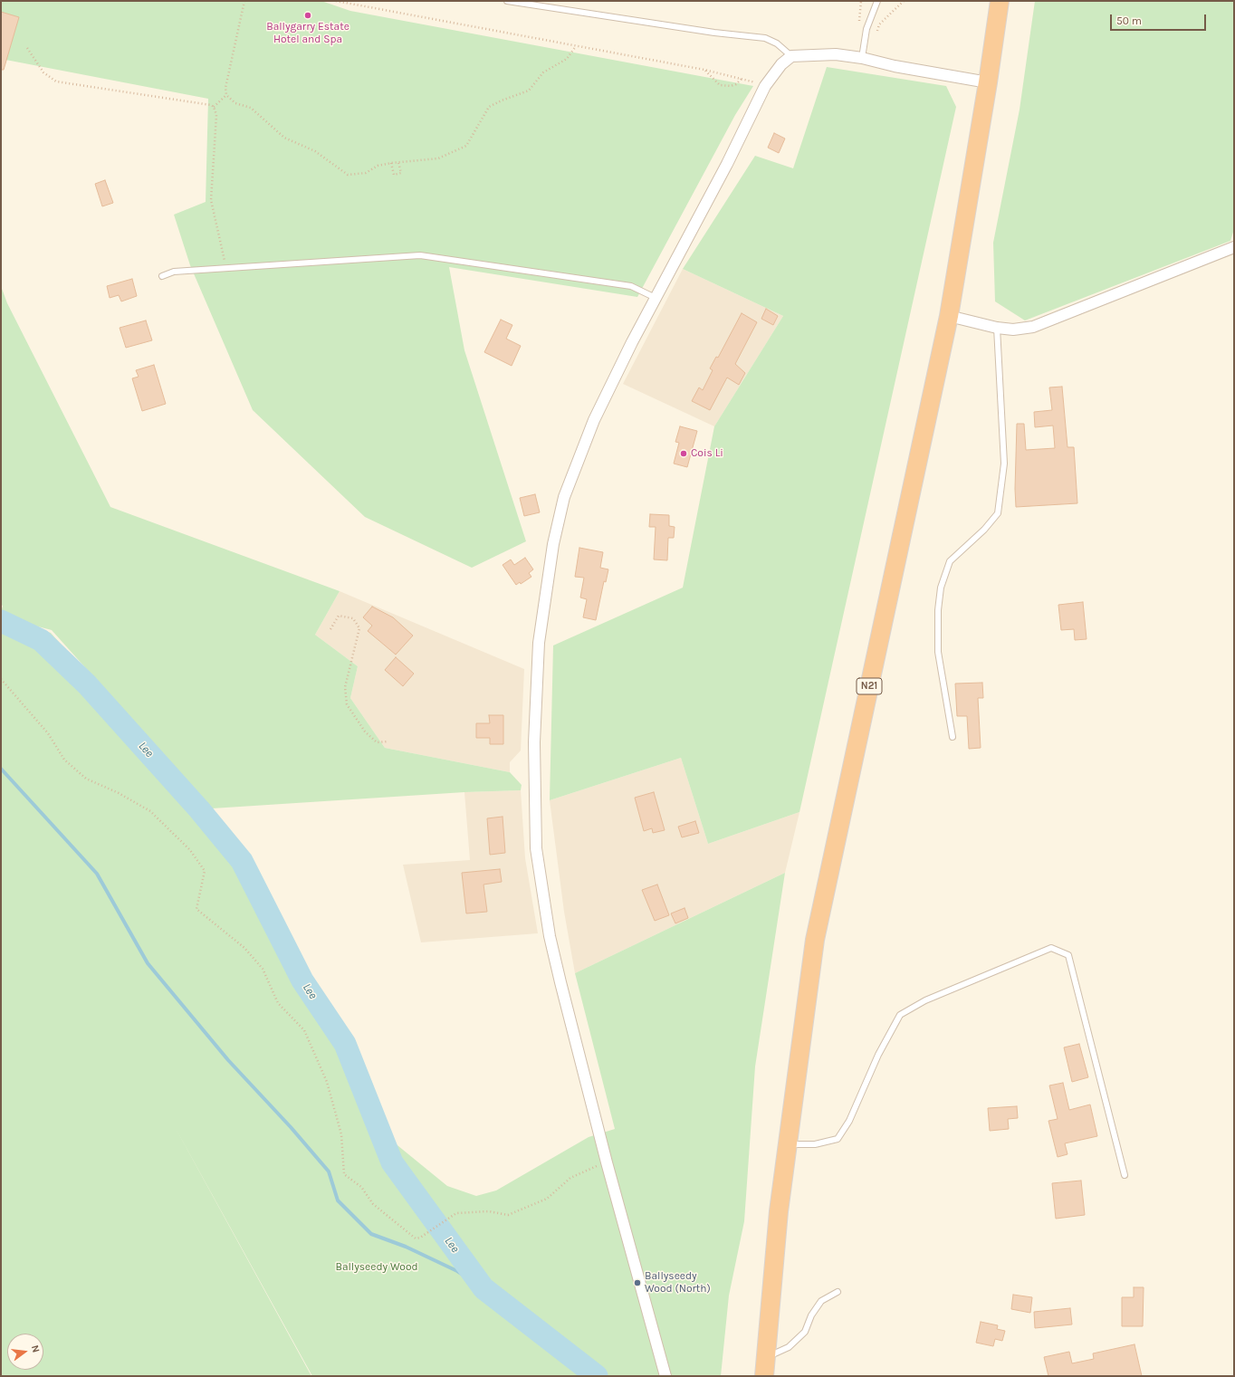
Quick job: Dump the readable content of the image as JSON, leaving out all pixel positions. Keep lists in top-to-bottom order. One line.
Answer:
{"streets":{"highway":["N21"]},"water":["Lee"],"parks":["Ballyseedy Wood"],"places":["Ballygarry Estate Hotel and Spa","Cois Li","Ballyseedy Wood (North)"],"scale_bar":"50 m","north":"right"}
